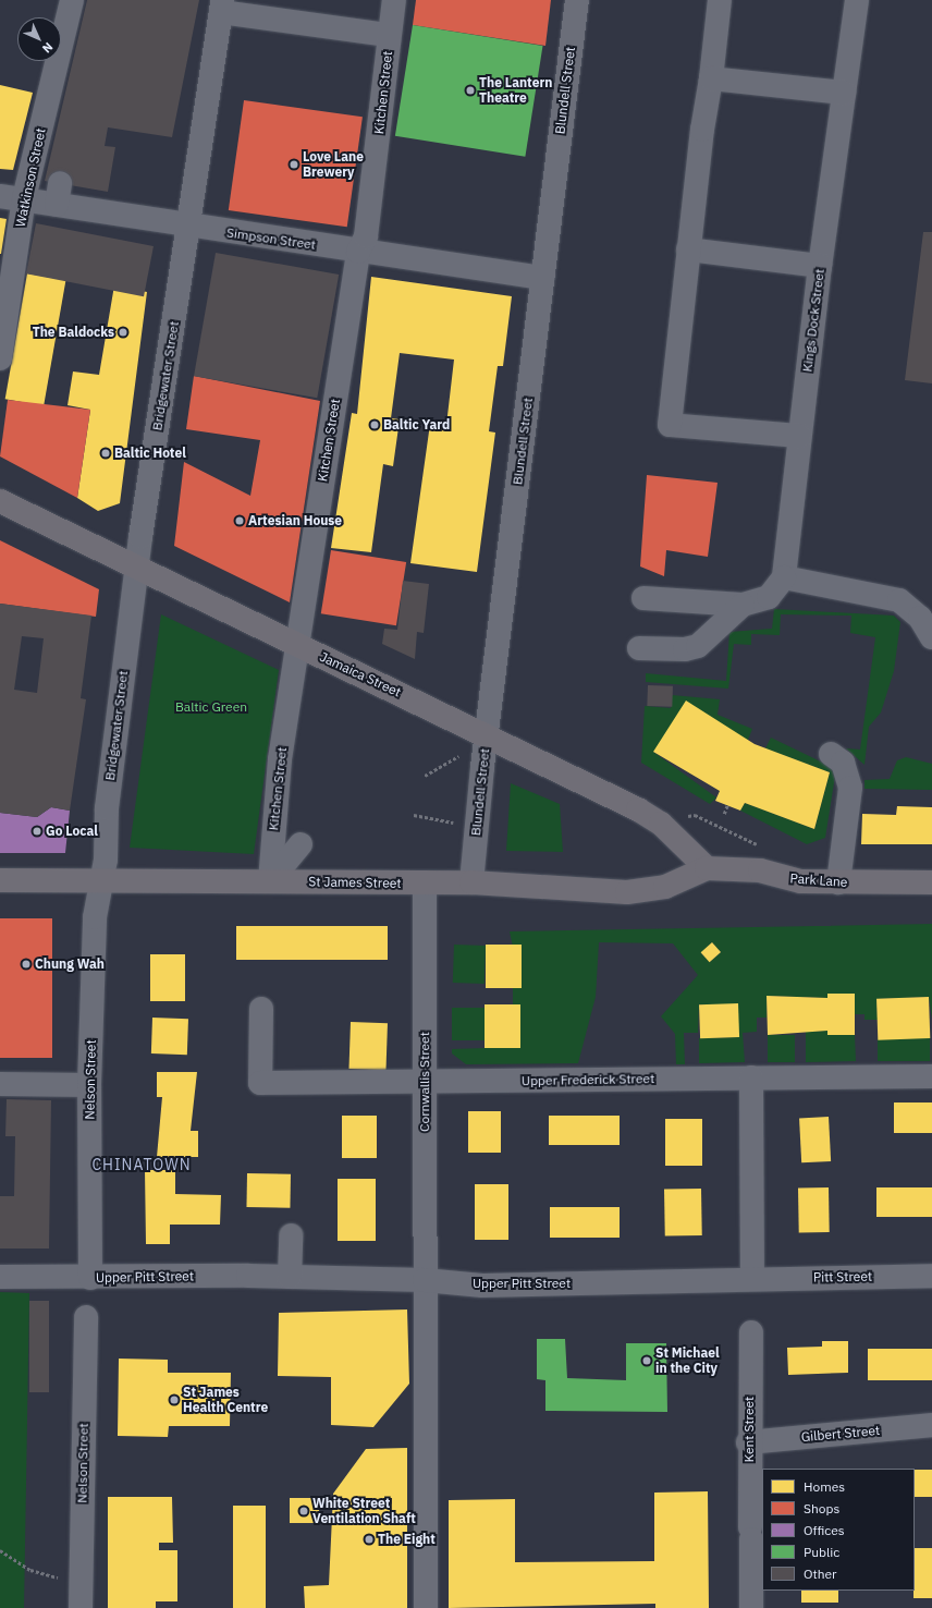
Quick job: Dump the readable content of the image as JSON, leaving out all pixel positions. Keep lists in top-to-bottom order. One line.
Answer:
{"streets":{"main road":["Jamaica Street","Park Lane","St James Street"],"street":["Blundell Street","Kitchen Street","Watkinson Street","Simpson Street","Kings Dock Street","Bridgewater Street","Nelson Street","Upper Frederick Street","Cornwallis Street","Upper Pitt Street","Pitt Street","Kent Street","Gilbert Street"]},"crossings":[["Blundell Street","Simpson Street"],["Blundell Street","Jamaica Street"],["Blundell Street","St James Street"],["Kitchen Street","Simpson Street"],["Kitchen Street","Jamaica Street"],["Kitchen Street","St James Street"],["Watkinson Street","Simpson Street"],["Simpson Street","Bridgewater Street"],["Bridgewater Street","Jamaica Street"],["Bridgewater Street","St James Street"],["Bridgewater Street","Nelson Street"],["Jamaica Street","Park Lane"],["Jamaica Street","St James Street"],["Park Lane","St James Street"],["St James Street","Nelson Street"],["St James Street","Cornwallis Street"],["Nelson Street","Upper Pitt Street"],["Upper Frederick Street","Cornwallis Street"],["Cornwallis Street","Upper Pitt Street"],["Upper Pitt Street","Pitt Street"],["Kent Street","Gilbert Street"]],"districts":["CHINATOWN"],"parks":["Baltic Green"],"places":["The Lantern Theatre","Love Lane Brewery","The Baldocks","Baltic Yard","Baltic Hotel","Artesian House","Go Local","Chung Wah","St Michael in the City","St James Health Centre","White Street Ventilation Shaft","The Eight"],"legend":["Homes","Shops","Offices","Public","Other"],"north":"bottom right"}
